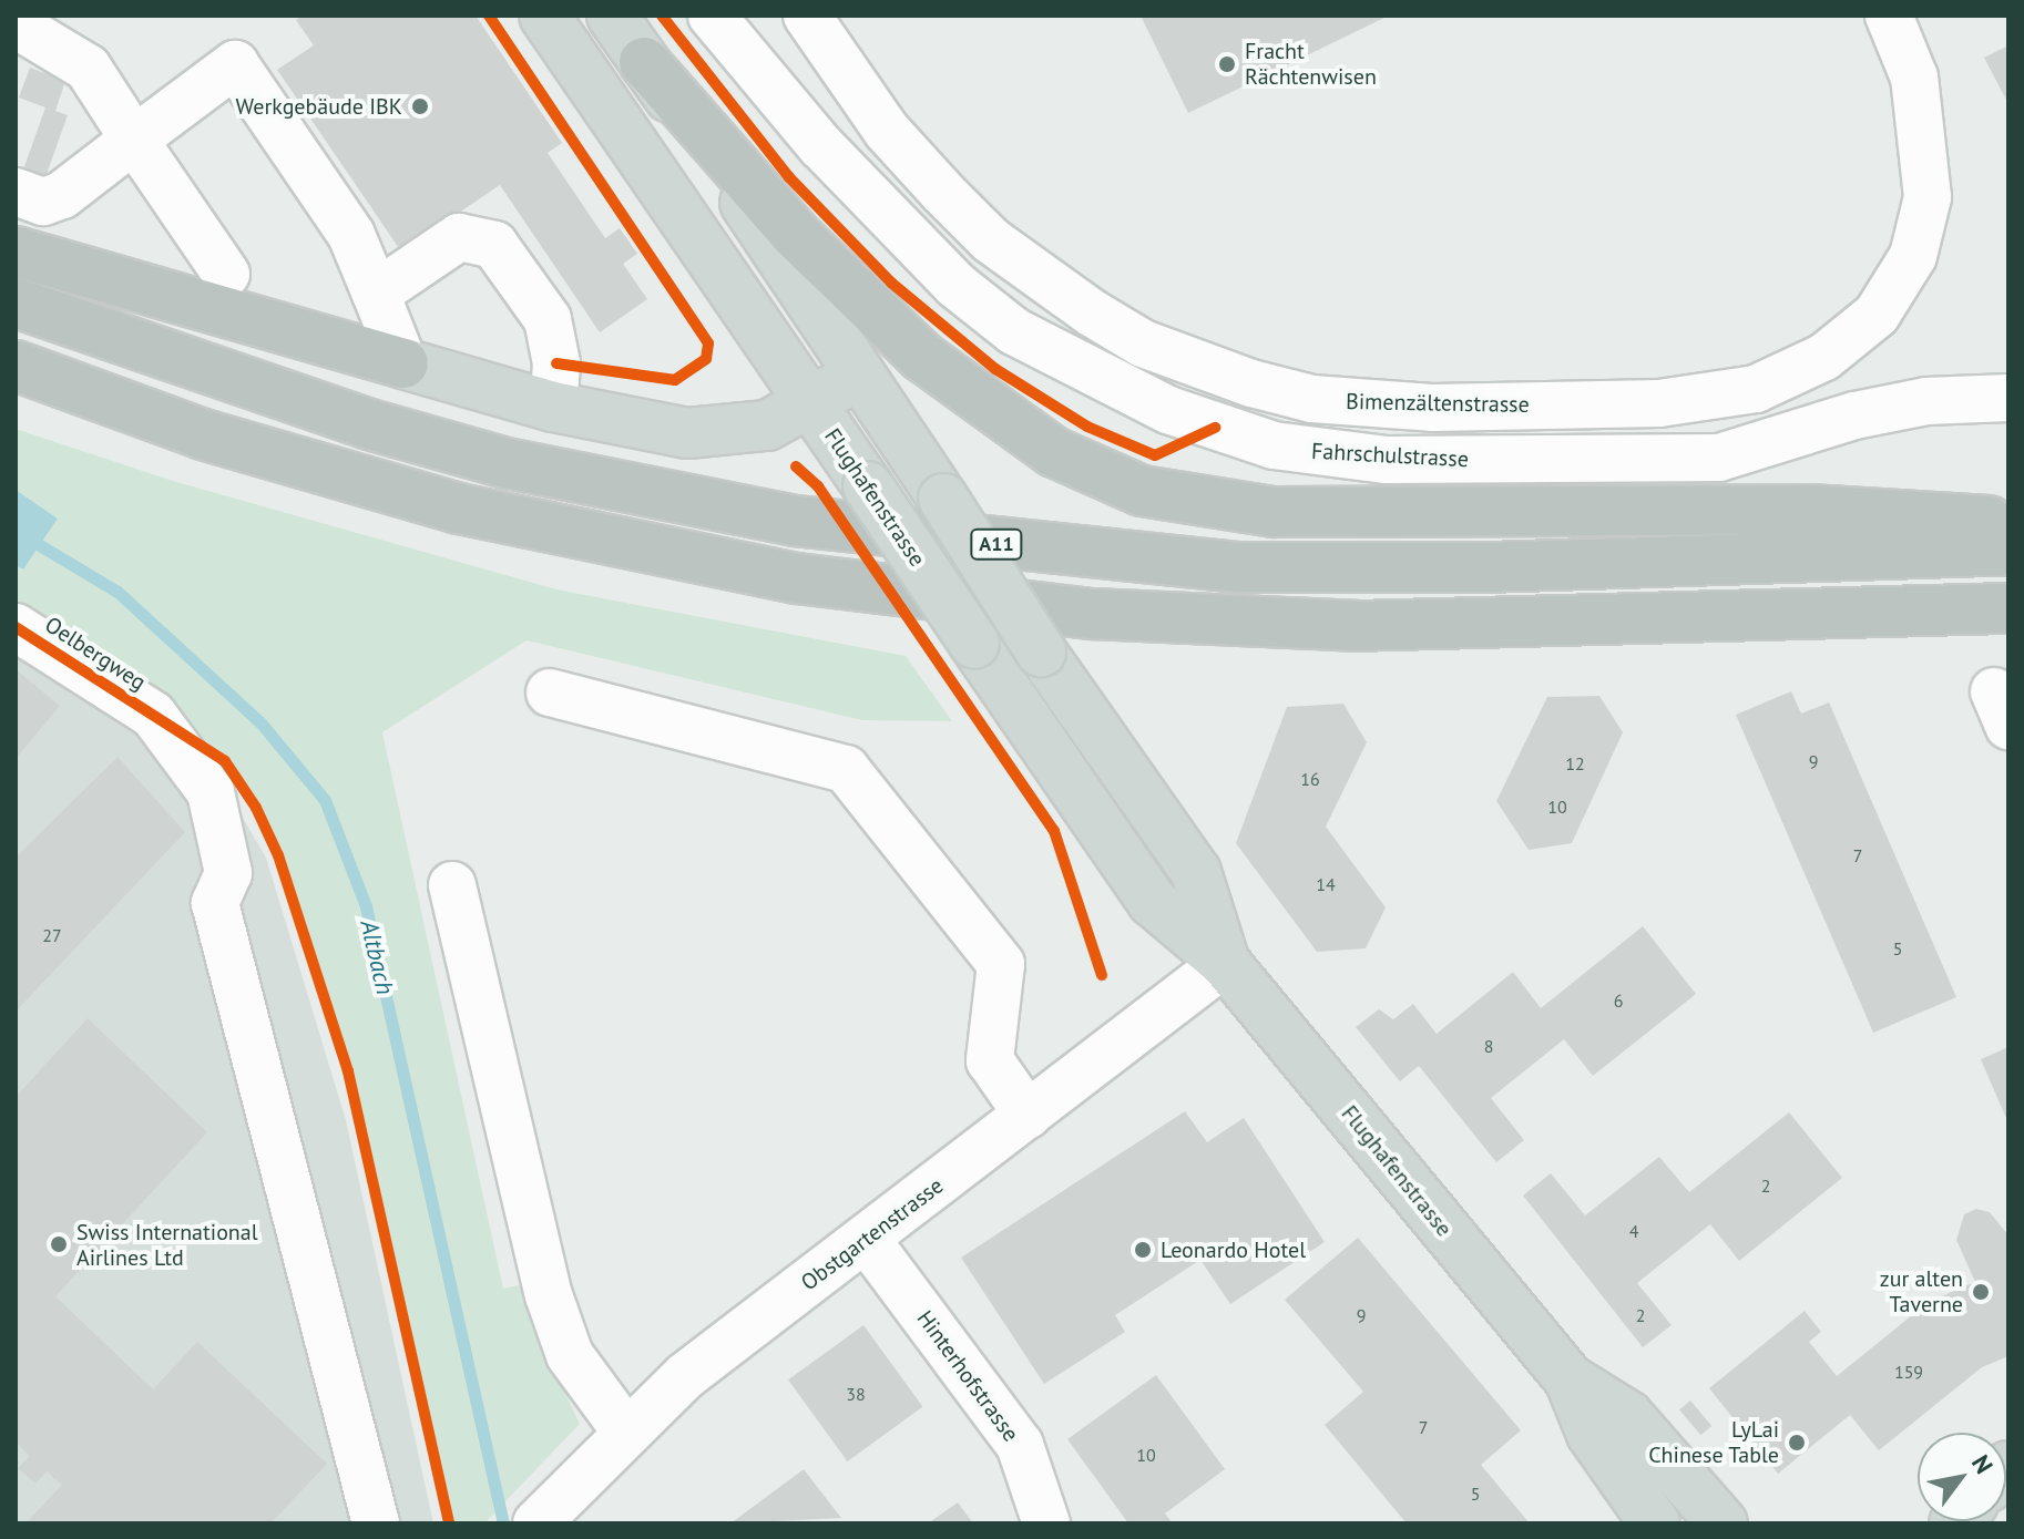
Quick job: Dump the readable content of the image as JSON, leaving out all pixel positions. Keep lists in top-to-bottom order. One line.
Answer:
{"streets":{"highway":["A11"],"main road":["Flughafenstrasse"],"street":["Bimenzältenstrasse","Fahrschulstrasse","Oelbergweg","Obstgartenstrasse","Hinterhofstrasse"]},"crossings":[["Flughafenstrasse","Obstgartenstrasse"],["Obstgartenstrasse","Hinterhofstrasse"]],"water":["Altbach"],"places":["Fracht Rächtenwisen","Werkgebäude IBK","Swiss International Airlines Ltd","Leonardo Hotel","zur alten Taverne","LyLai Chinese Table"],"house_numbers":["9","12","16","10","7","14","27","5","6","8","2","4","9","2","159","38","7","10","5"],"north":"top right"}
